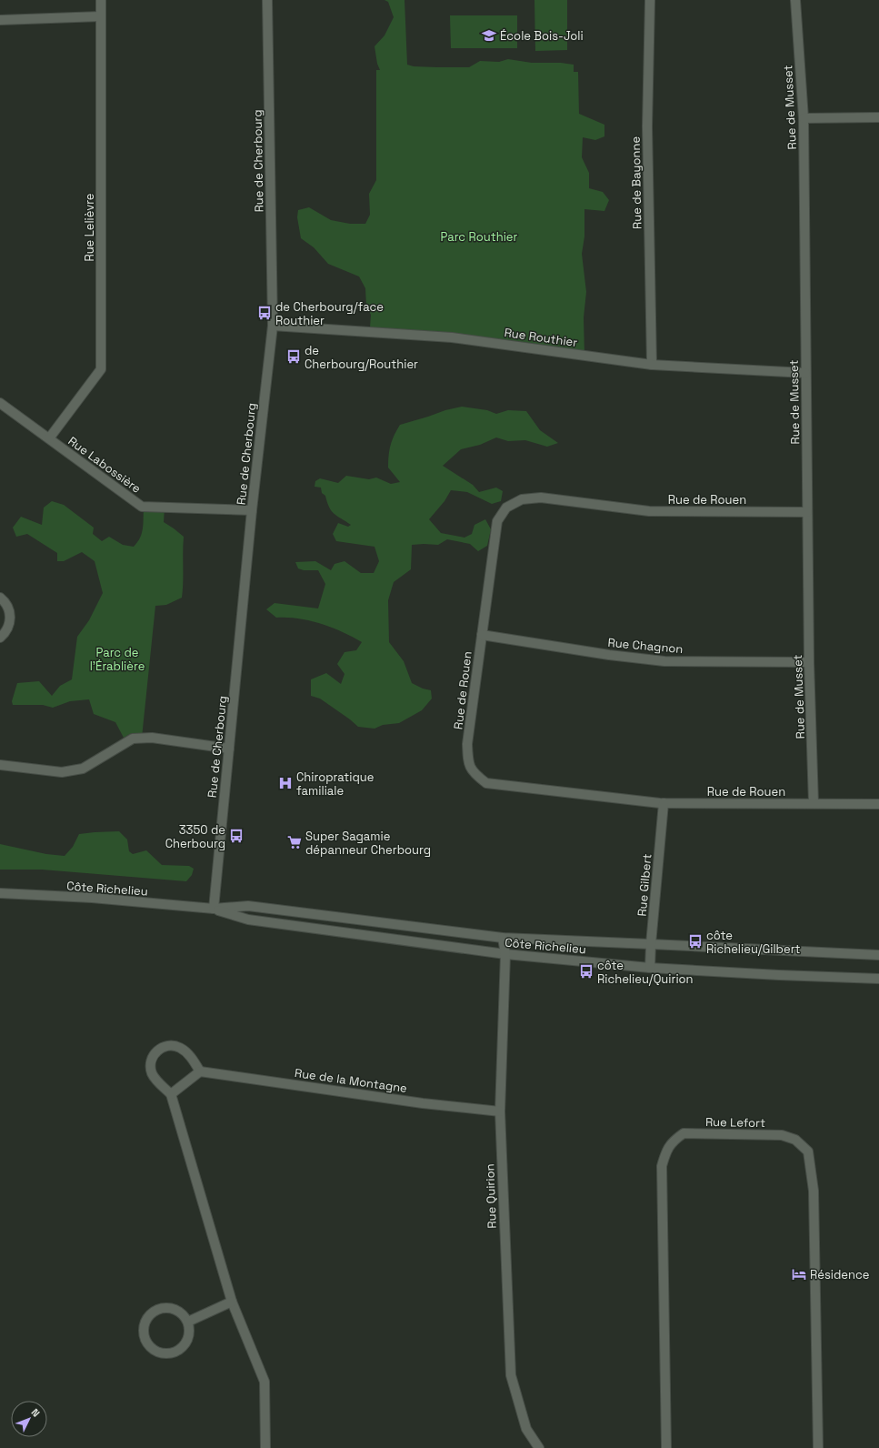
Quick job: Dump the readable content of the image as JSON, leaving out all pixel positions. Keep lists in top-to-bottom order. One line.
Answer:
{"streets":{"street":["Rue de Musset","Rue de Cherbourg","Rue de Bayonne","Rue Lelièvre","Rue Routhier","Rue Labossière","Rue de Rouen","Rue Chagnon","Rue Gilbert","Côte Richelieu","Rue de la Montagne","Rue Lefort","Rue Quirion"]},"crossings":[["Rue de Musset","Rue Routhier"],["Rue de Musset","Rue de Rouen"],["Rue de Musset","Rue Chagnon"],["Rue de Cherbourg","Rue Routhier"],["Rue de Cherbourg","Rue Labossière"],["Rue de Cherbourg","Côte Richelieu"],["Rue de Bayonne","Rue Routhier"],["Rue Lelièvre","Rue Labossière"],["Rue de Rouen","Rue Chagnon"],["Rue de Rouen","Rue Gilbert"],["Rue Gilbert","Côte Richelieu"],["Côte Richelieu","Rue Quirion"],["Rue de la Montagne","Rue Quirion"]],"parks":["Parc Routhier","Parc de l'Érablière"],"places":{"school or university":["École Bois-Joli"],"bus stop":["de Cherbourg/face Routhier","de Cherbourg/Routhier","3350 de Cherbourg","côte Richelieu/Gilbert","côte Richelieu/Quirion"],"hospital":["Chiropratique familiale"],"supermarket":["Super Sagamie dépanneur Cherbourg"],"hotel":["Résidence"]},"north":"top right"}
